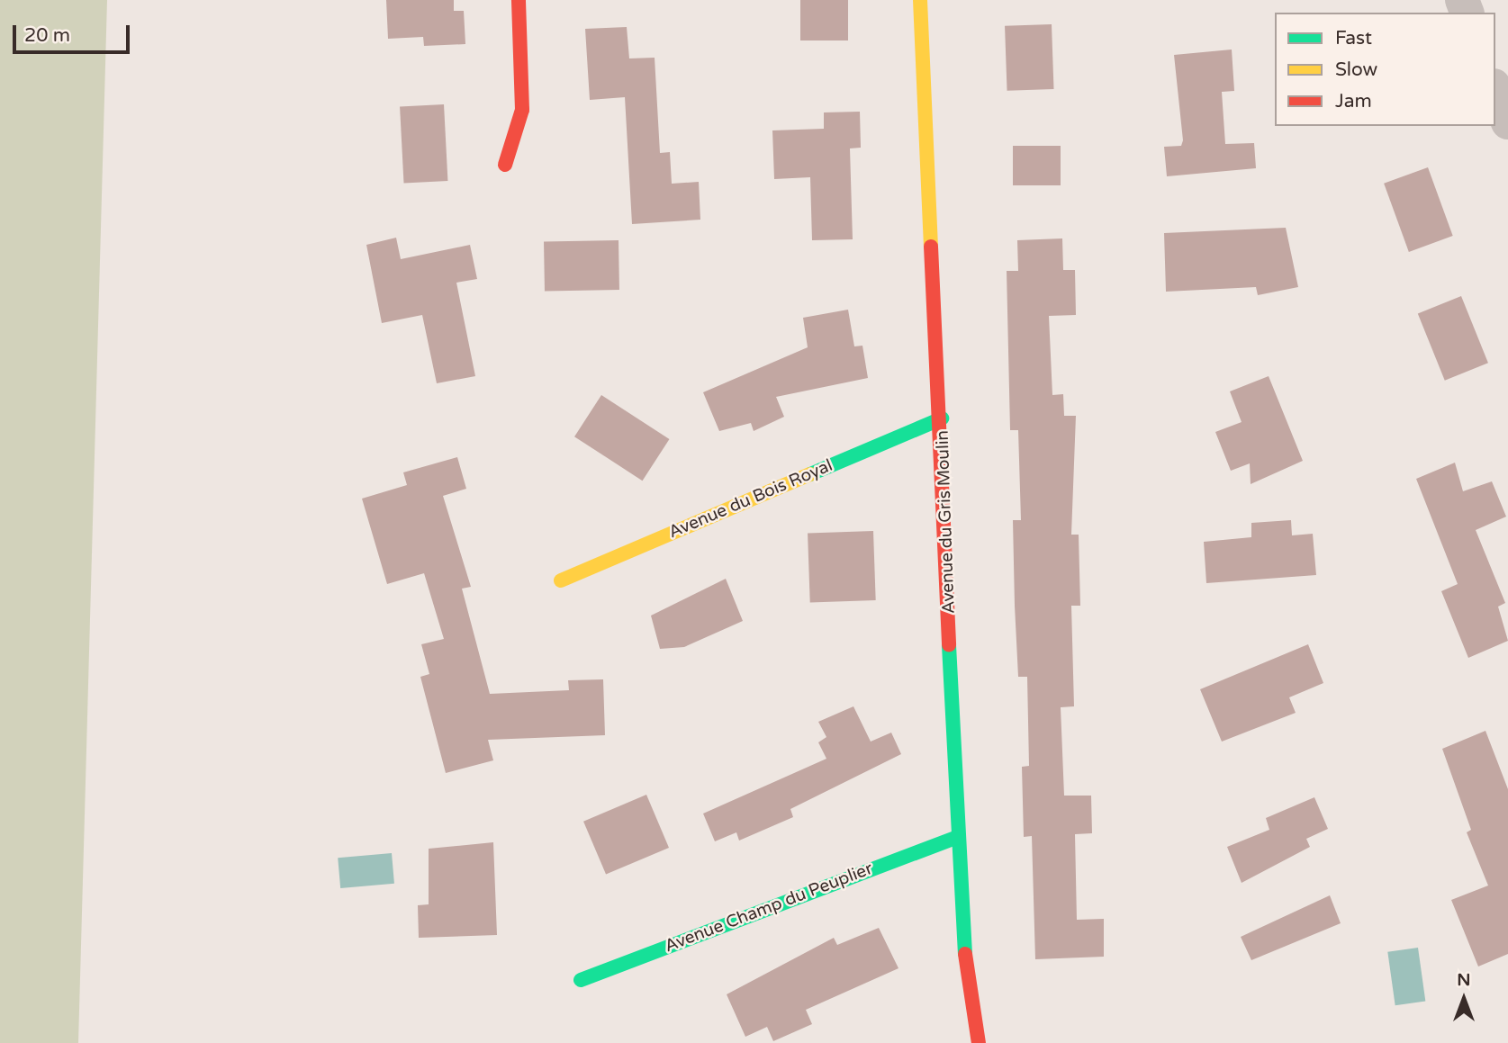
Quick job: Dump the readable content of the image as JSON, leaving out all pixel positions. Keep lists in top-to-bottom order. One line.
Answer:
{"streets":{"street":["Avenue du Bois Royal","Avenue du Gris Moulin","Avenue Champ du Peuplier"]},"crossings":[["Avenue du Bois Royal","Avenue du Gris Moulin"],["Avenue du Gris Moulin","Avenue Champ du Peuplier"]],"legend":["Fast","Slow","Jam"],"scale_bar":"20 m","north":"top"}
